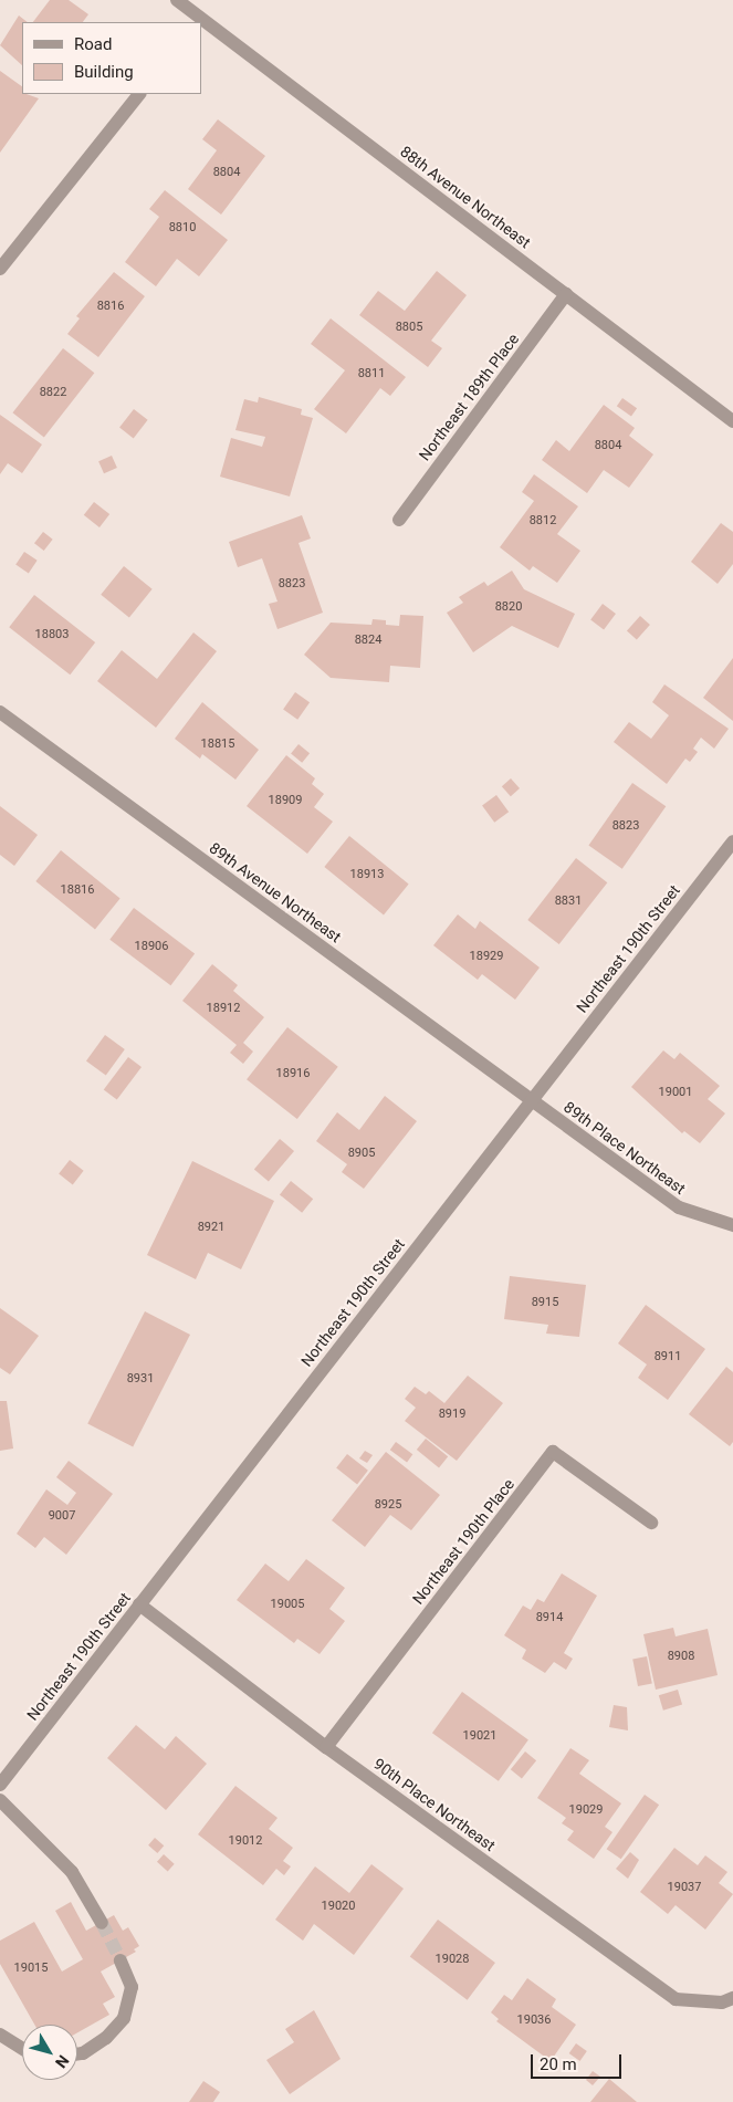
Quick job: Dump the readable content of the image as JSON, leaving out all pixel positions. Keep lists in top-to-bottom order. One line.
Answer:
{"streets":{"street":["88th Avenue Northeast","Northeast 189th Place","89th Avenue Northeast","Northeast 190th Street","89th Place Northeast","Northeast 190th Place","90th Place Northeast"]},"crossings":[["88th Avenue Northeast","Northeast 189th Place"],["89th Avenue Northeast","Northeast 190th Street"],["89th Avenue Northeast","89th Place Northeast"],["Northeast 190th Street","89th Place Northeast"],["Northeast 190th Street","90th Place Northeast"],["Northeast 190th Place","90th Place Northeast"]],"house_numbers":["8804","8810","8816","8805","8811","8822","8804","8812","8823","8820","18803","8824","18815","18909","8823","18913","18816","8831","18906","18929","18912","18916","19001","8905","8921","8915","8911","8931","8919","8925","9007","19005","8914","8908","19021","19029","19012","19037","19020","19028","19015","19036"],"legend":["Road","Building"],"scale_bar":"20 m","north":"bottom right"}
